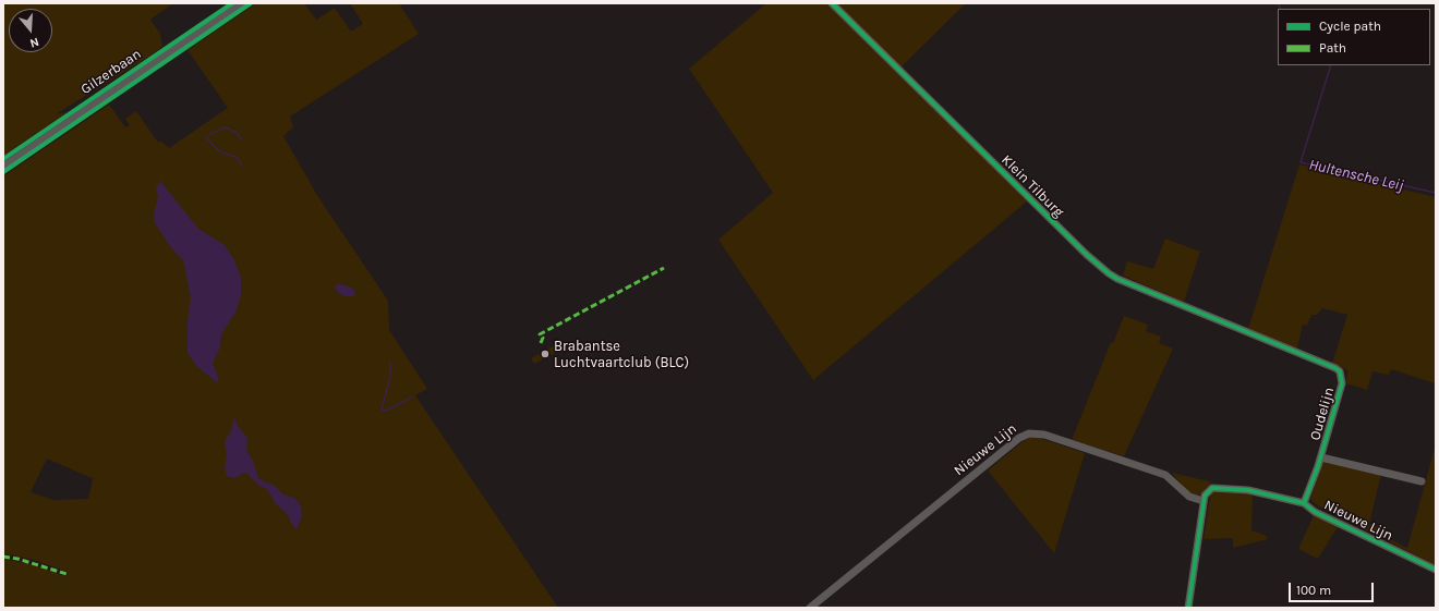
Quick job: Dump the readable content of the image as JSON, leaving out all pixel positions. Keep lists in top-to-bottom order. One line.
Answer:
{"streets":{"street":["Gilzerbaan","Klein Tilburg","Oudelijn","Nieuwe Lijn"]},"crossings":[["Klein Tilburg","Oudelijn"],["Oudelijn","Nieuwe Lijn"]],"water":["Hultensche Leij"],"places":["Brabantse Luchtvaartclub (BLC)"],"legend":["Cycle path","Path"],"scale_bar":"100 m","north":"bottom"}
